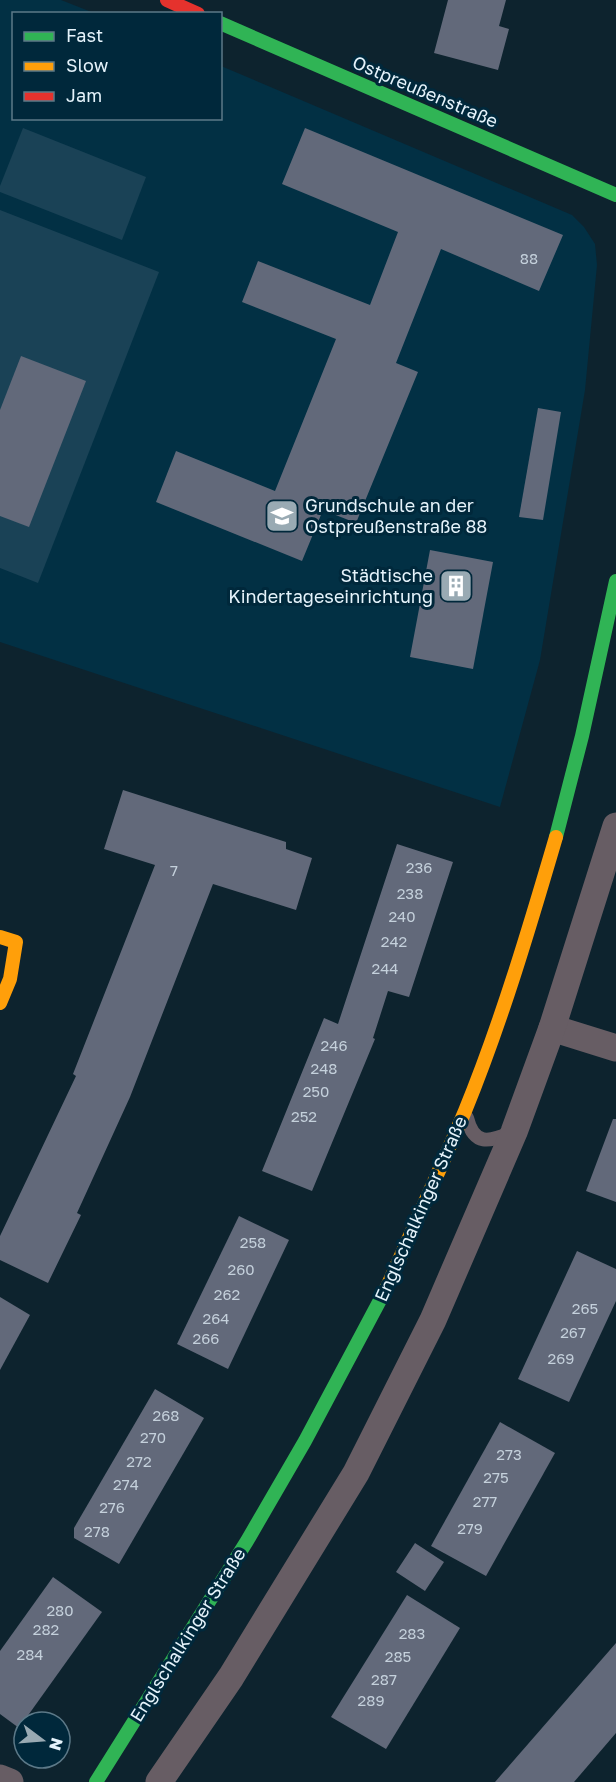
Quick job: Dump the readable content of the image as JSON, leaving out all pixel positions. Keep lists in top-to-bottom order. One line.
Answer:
{"streets":{"street":["Ostpreußenstraße","Englschalkinger Straße"]},"places":{"school or university":["Grundschule an der Ostpreußenstraße 88"],"building":["Städtische Kindertageseinrichtung"]},"house_numbers":["88","236","7","238","240","242","244","246","248","250","252","258","260","262","265","264","267","266","269","268","270","273","272","275","274","277","276","279","278","280","282","283","284","285","287","289"],"legend":["Fast","Slow","Jam"],"north":"right"}
